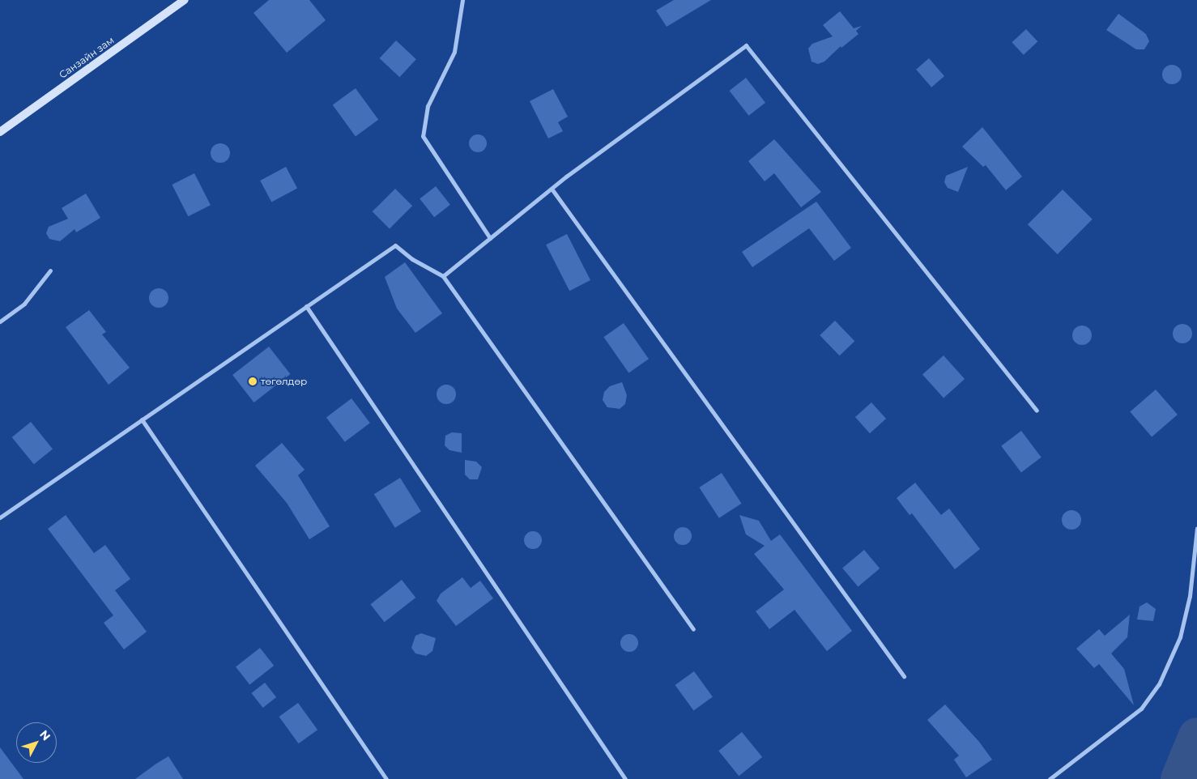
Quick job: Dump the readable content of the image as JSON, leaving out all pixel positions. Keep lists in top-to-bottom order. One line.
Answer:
{"streets":{"main road":["Санзайн зам"]},"places":["төгөлдөр"],"north":"top right"}
